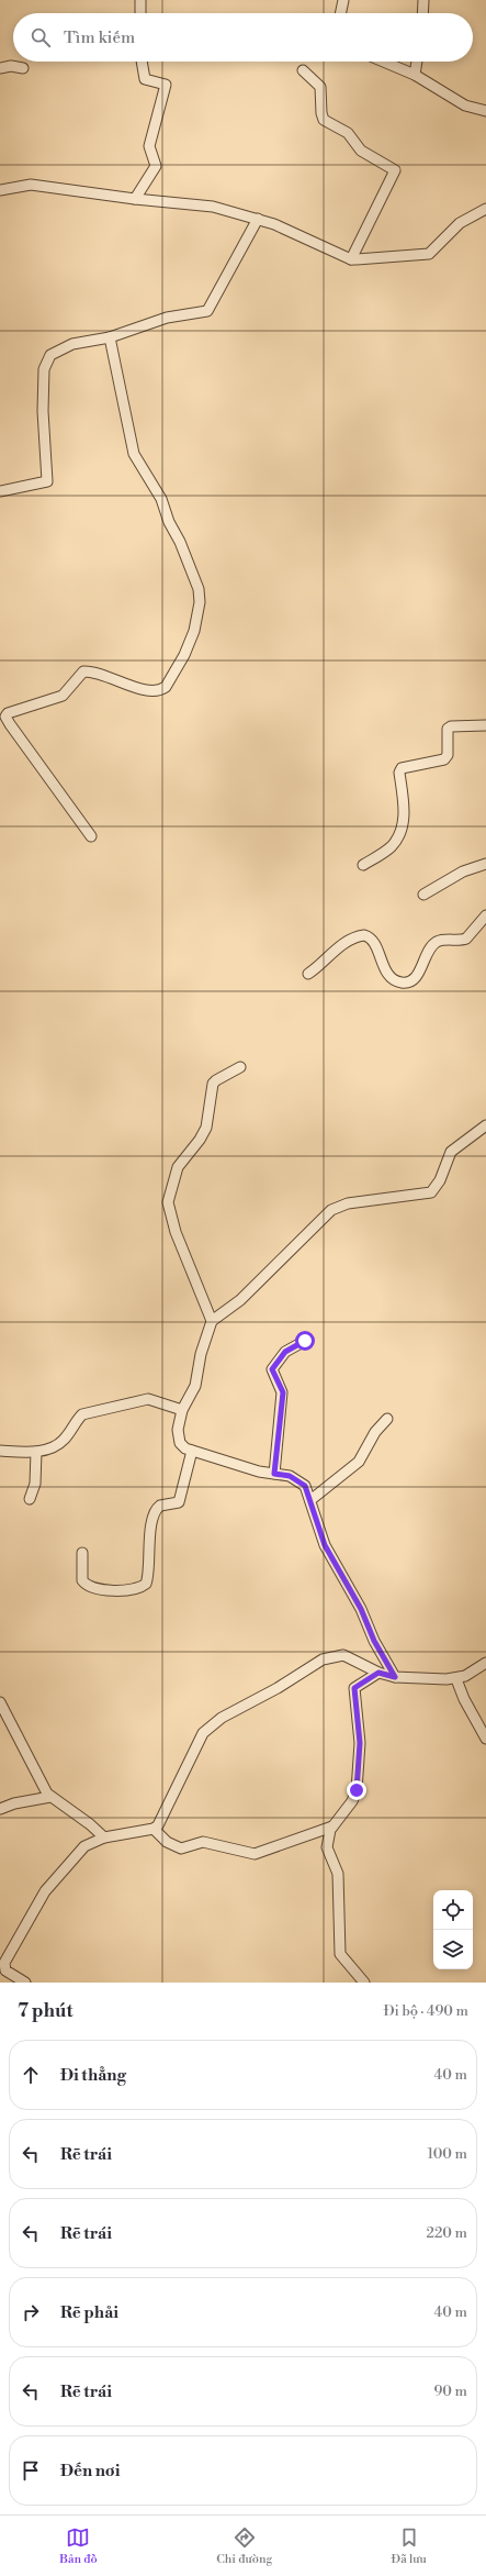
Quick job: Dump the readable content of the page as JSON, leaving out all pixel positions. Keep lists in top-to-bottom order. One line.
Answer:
{"page":{"search":"Tìm kiếm","heading":["7 phút","Đi bộ · 490 m"],"list":[["Đi thẳng","40 m"],["Rẽ trái","100 m"],["Rẽ trái","220 m"],["Rẽ phải","40 m"],["Rẽ trái","90 m"],"Đến nơi"],"nav":["Bản đồ","Chỉ đường","Đã lưu"]}}
